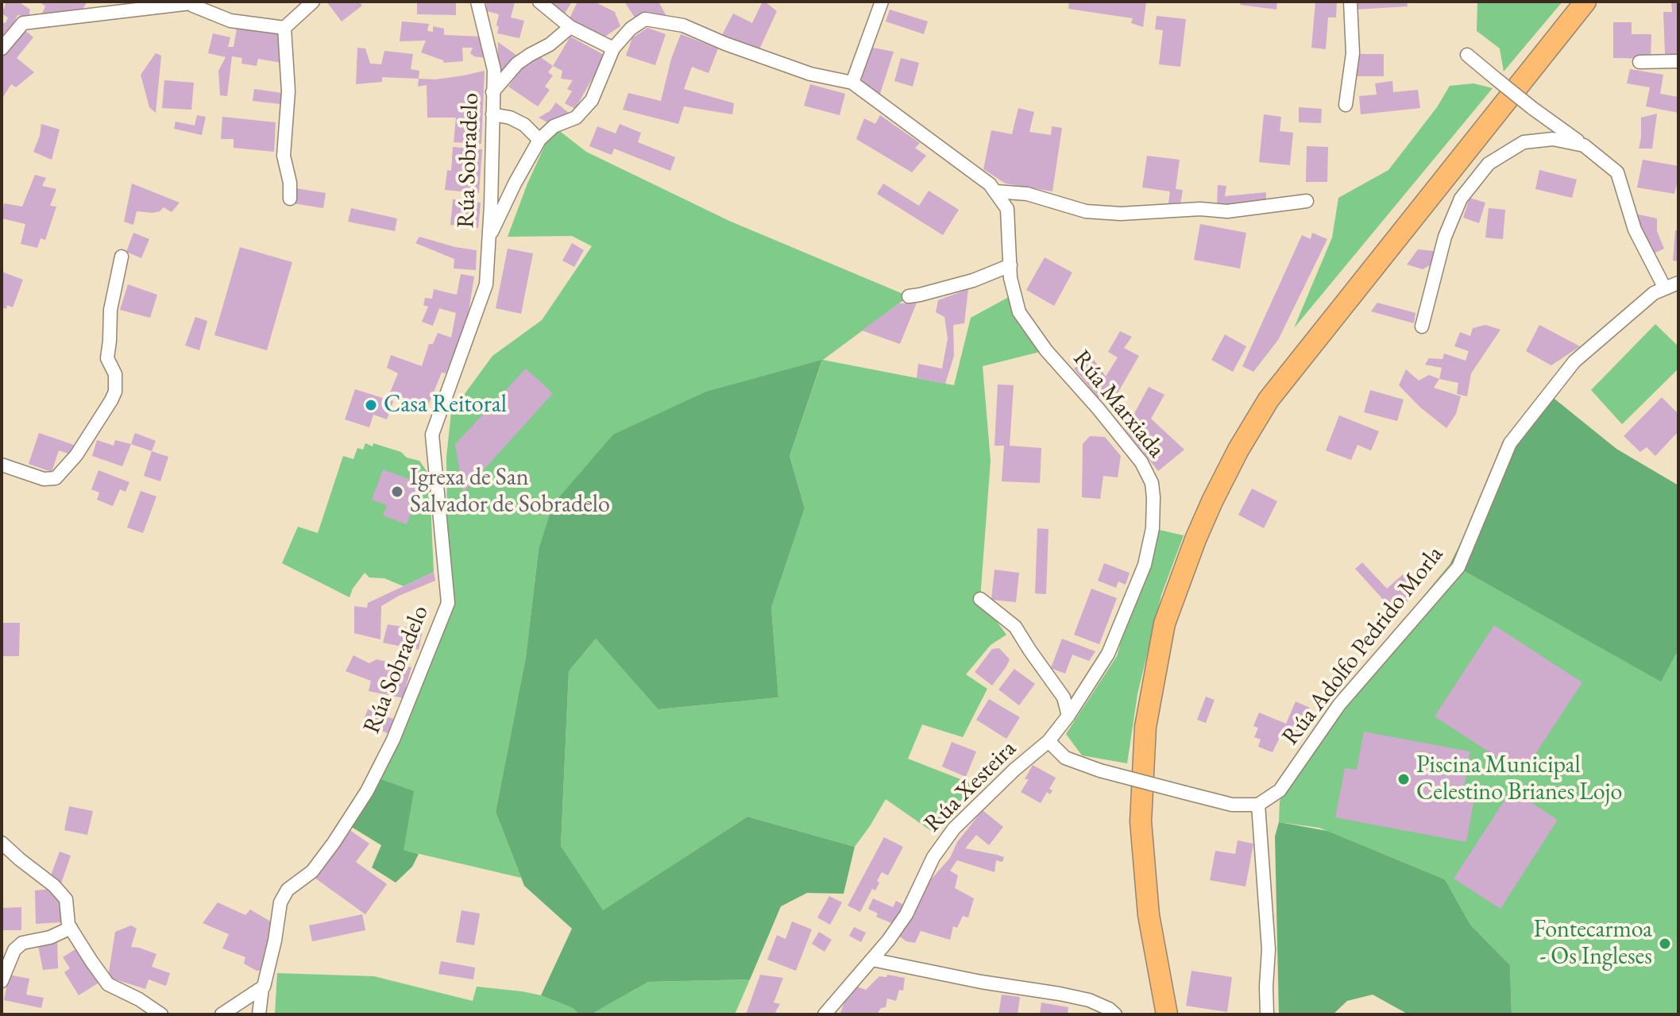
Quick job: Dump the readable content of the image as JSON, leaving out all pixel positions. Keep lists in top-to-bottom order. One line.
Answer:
{"streets":{"street":["Rúa Sobradelo","Rúa Marxiada","Rúa Adolfo Pedrido Morla","Rúa Xesteira"]},"crossings":[["Rúa Marxiada","Rúa Xesteira"]],"places":["Casa Reitoral","Igrexa de San Salvador de Sobradelo","Piscina Municipal Celestino Brianes Lojo","Fontecarmoa - Os Ingleses"]}
